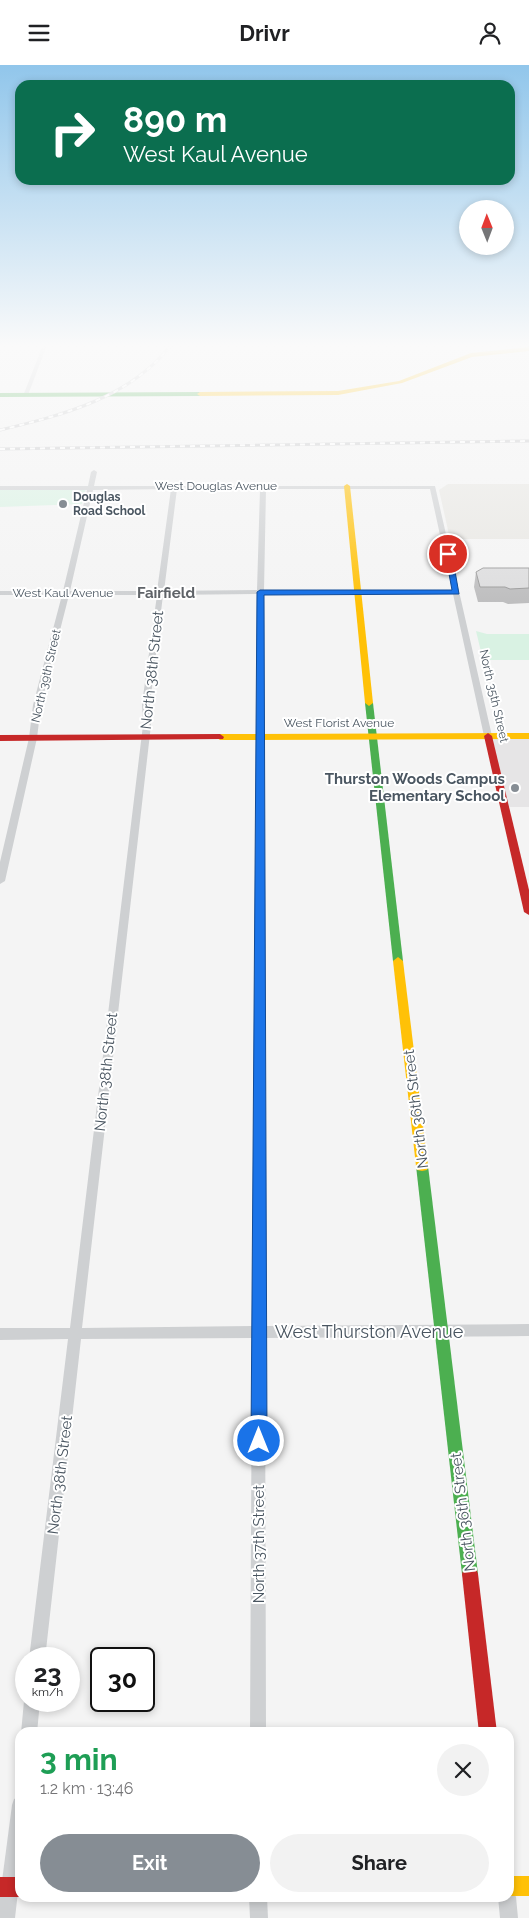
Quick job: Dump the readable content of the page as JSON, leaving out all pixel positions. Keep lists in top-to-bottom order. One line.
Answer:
{"streets":{"street":["West Douglas Avenue","West Kaul Avenue","North 38th Street","North 39th Street","North 35th Street","West Florist Avenue","North 36th Street","West Thurston Avenue","North 37th Street"]},"crossings":[["West Douglas Avenue","North 38th Street"],["West Douglas Avenue","North 39th Street"],["West Douglas Avenue","North 35th Street"],["West Douglas Avenue","North 36th Street"],["West Douglas Avenue","North 37th Street"],["West Kaul Avenue","North 38th Street"],["West Kaul Avenue","North 39th Street"],["West Kaul Avenue","North 35th Street"],["West Kaul Avenue","North 36th Street"],["West Kaul Avenue","North 37th Street"],["North 38th Street","West Florist Avenue"],["North 38th Street","West Thurston Avenue"],["North 39th Street","West Florist Avenue"],["North 35th Street","West Florist Avenue"],["West Florist Avenue","North 36th Street"],["West Florist Avenue","North 37th Street"],["North 36th Street","West Thurston Avenue"],["West Thurston Avenue","North 37th Street"]],"districts":["Fairfield"],"places":["Douglas Road School","Thurston Woods Campus Elementary School"],"north":"top","page":{"header":"Drivr","turn":["890 m","West Kaul Avenue"],"speed":"23 km/h","limit":"30","heading":["3 min","1.2 km · 13:46"],"buttons":["Exit","Share"]}}
